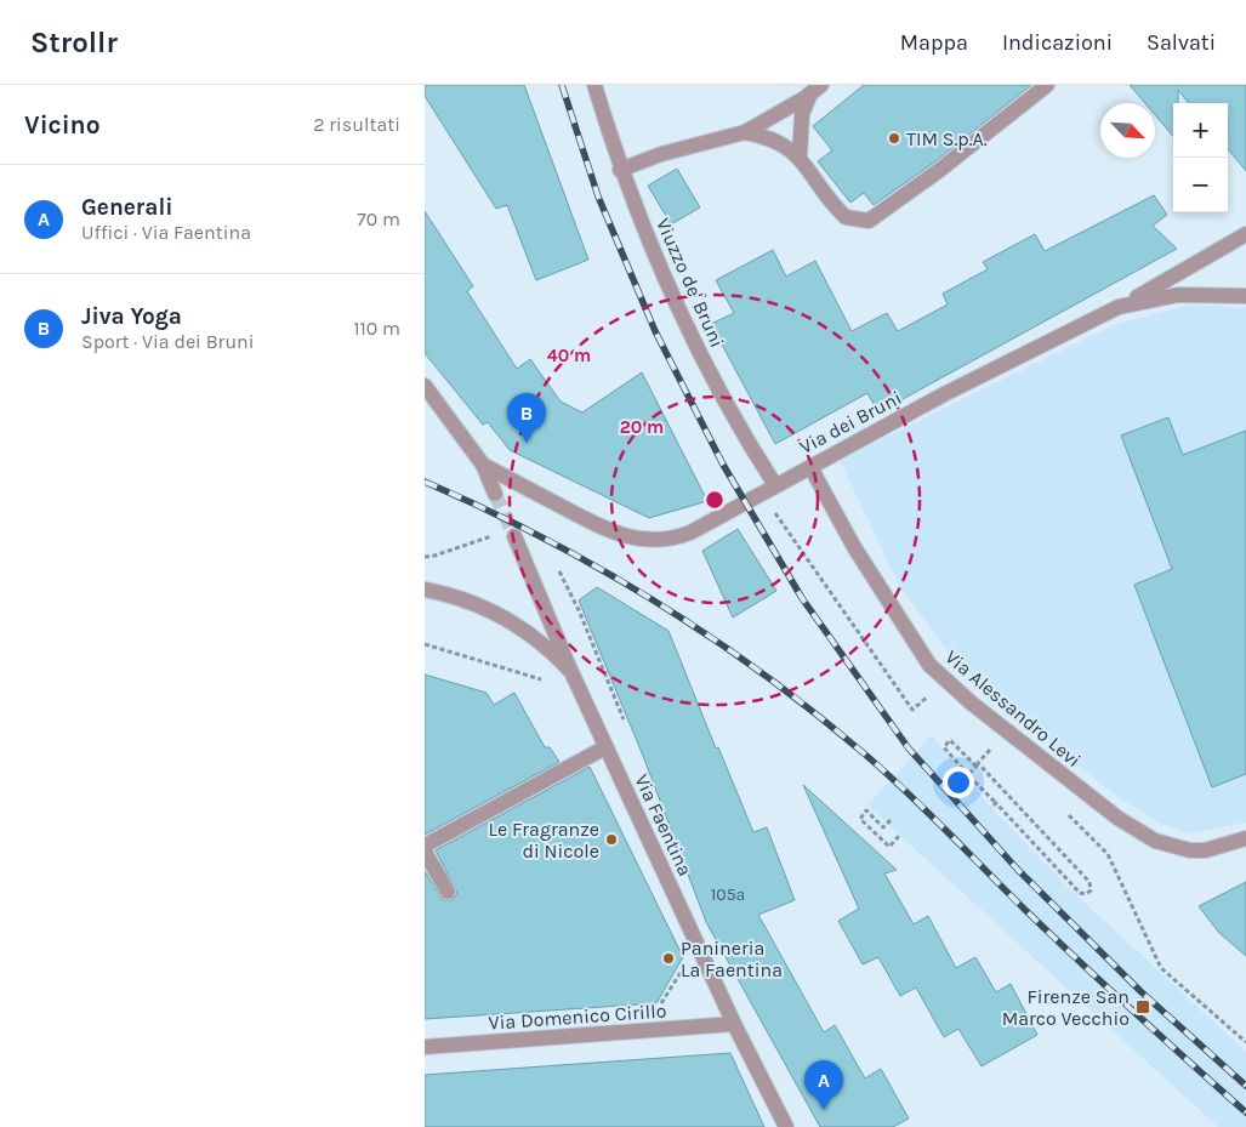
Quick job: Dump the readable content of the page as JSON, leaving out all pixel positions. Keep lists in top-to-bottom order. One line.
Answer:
{"streets":{"street":["Viuzzo de' Bruni","Via dei Bruni","Via Alessandro Levi","Via Faentina","Via Domenico Cirillo"]},"crossings":[["Viuzzo de' Bruni","Via dei Bruni"],["Via dei Bruni","Via Alessandro Levi"],["Via Faentina","Via Domenico Cirillo"]],"places":{"other":["TIM S.p.A.","Le Fragranze di Nicole","Panineria La Faentina"],"transit":["Firenze San Marco Vecchio"]},"house_numbers":["105a"],"north":"bottom right","page":{"header":"Strollr","nav":["Mappa","Indicazioni","Salvati"],"heading":["Vicino","2 risultati"],"map_buttons":["+","−"],"list":[{"mark":"A","name":"Generali","note":"Uffici · Via Faentina","value":"70 m"},{"mark":"B","name":"Jiva Yoga","note":"Sport · Via dei Bruni","value":"110 m"}],"pins":["B","A"]},"rings":["40 m","20 m"]}
